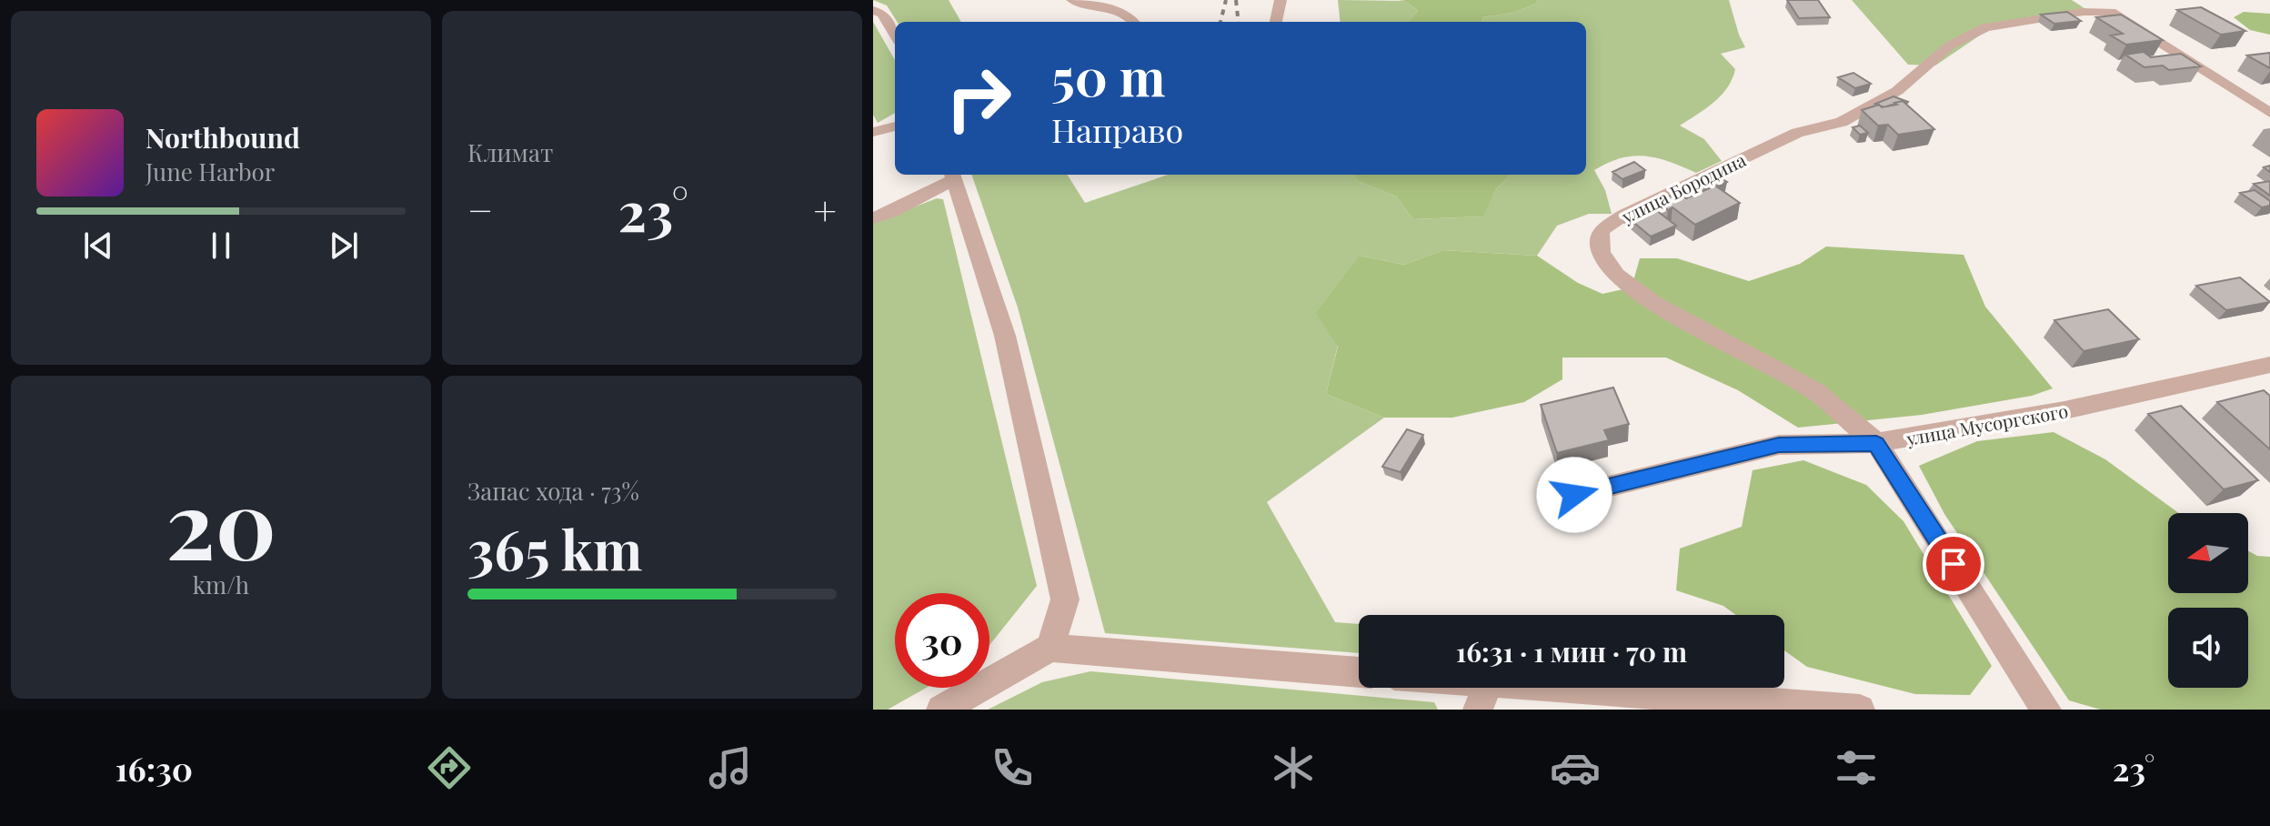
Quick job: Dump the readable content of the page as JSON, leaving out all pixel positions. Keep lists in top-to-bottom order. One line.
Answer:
{"streets":{"street":["улица Бородина","улица Мусоргского"]},"crossings":[["улица Бородина","улица Мусоргского"]],"north":"left","page":{"tile":["Климат",["20","km/h"],["Запас хода · 73%","365 km"]],"turn":["50 m","Направо"],"song":["Northbound","June Harbor"],"heat":["−","23°","+"],"limit":"30","trip":"16:31 · 1 мин · 70 m","tabs":["16:30","23°"]}}
